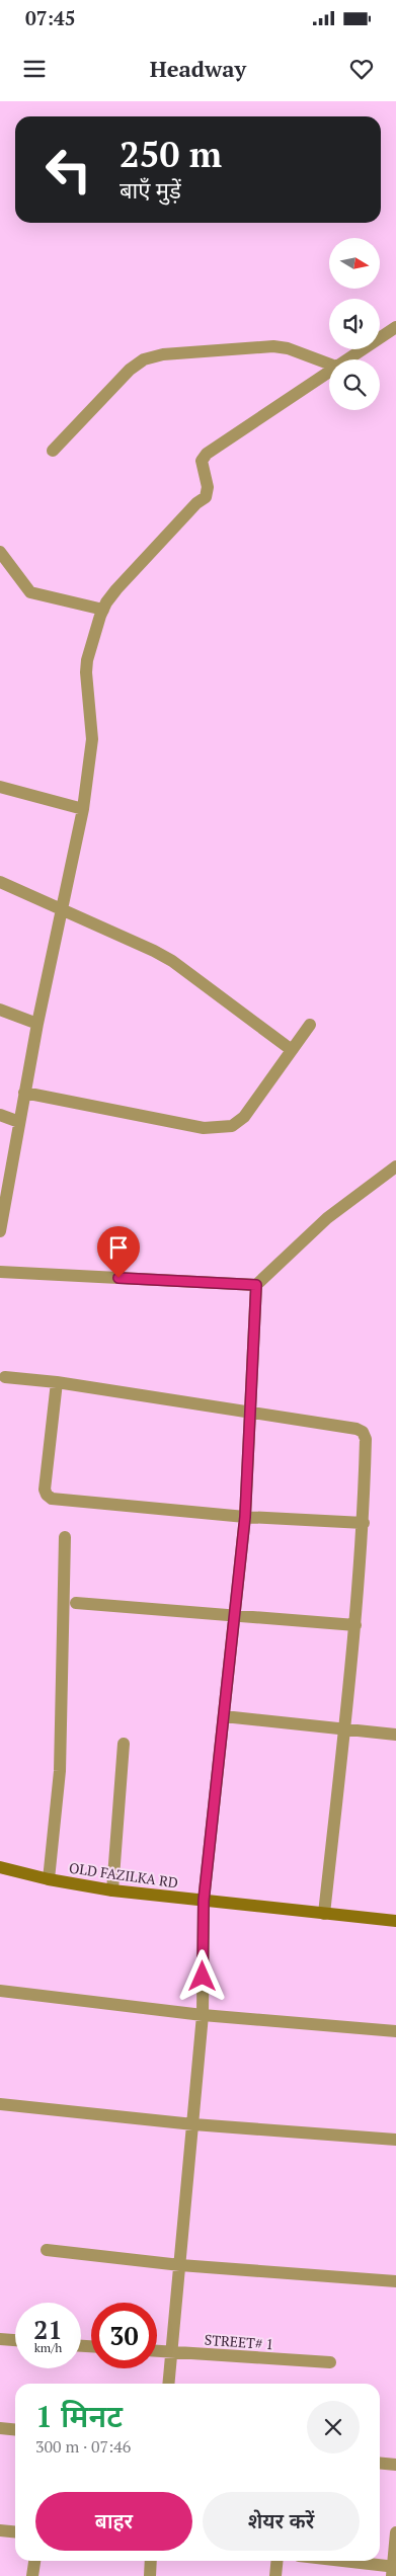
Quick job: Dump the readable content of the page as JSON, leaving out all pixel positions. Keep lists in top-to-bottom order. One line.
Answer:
{"streets":{"main road":["OLD FAZILKA RD"],"street":["STREET# 1"]},"north":"right","page":{"status":"07:45","header":"Headway","turn":["250 m","बाएँ मुड़ें"],"speed":"21 km/h","limit":"30","heading":["1 मिनट","300 m · 07:46"],"buttons":["बाहर","शेयर करें"]}}
